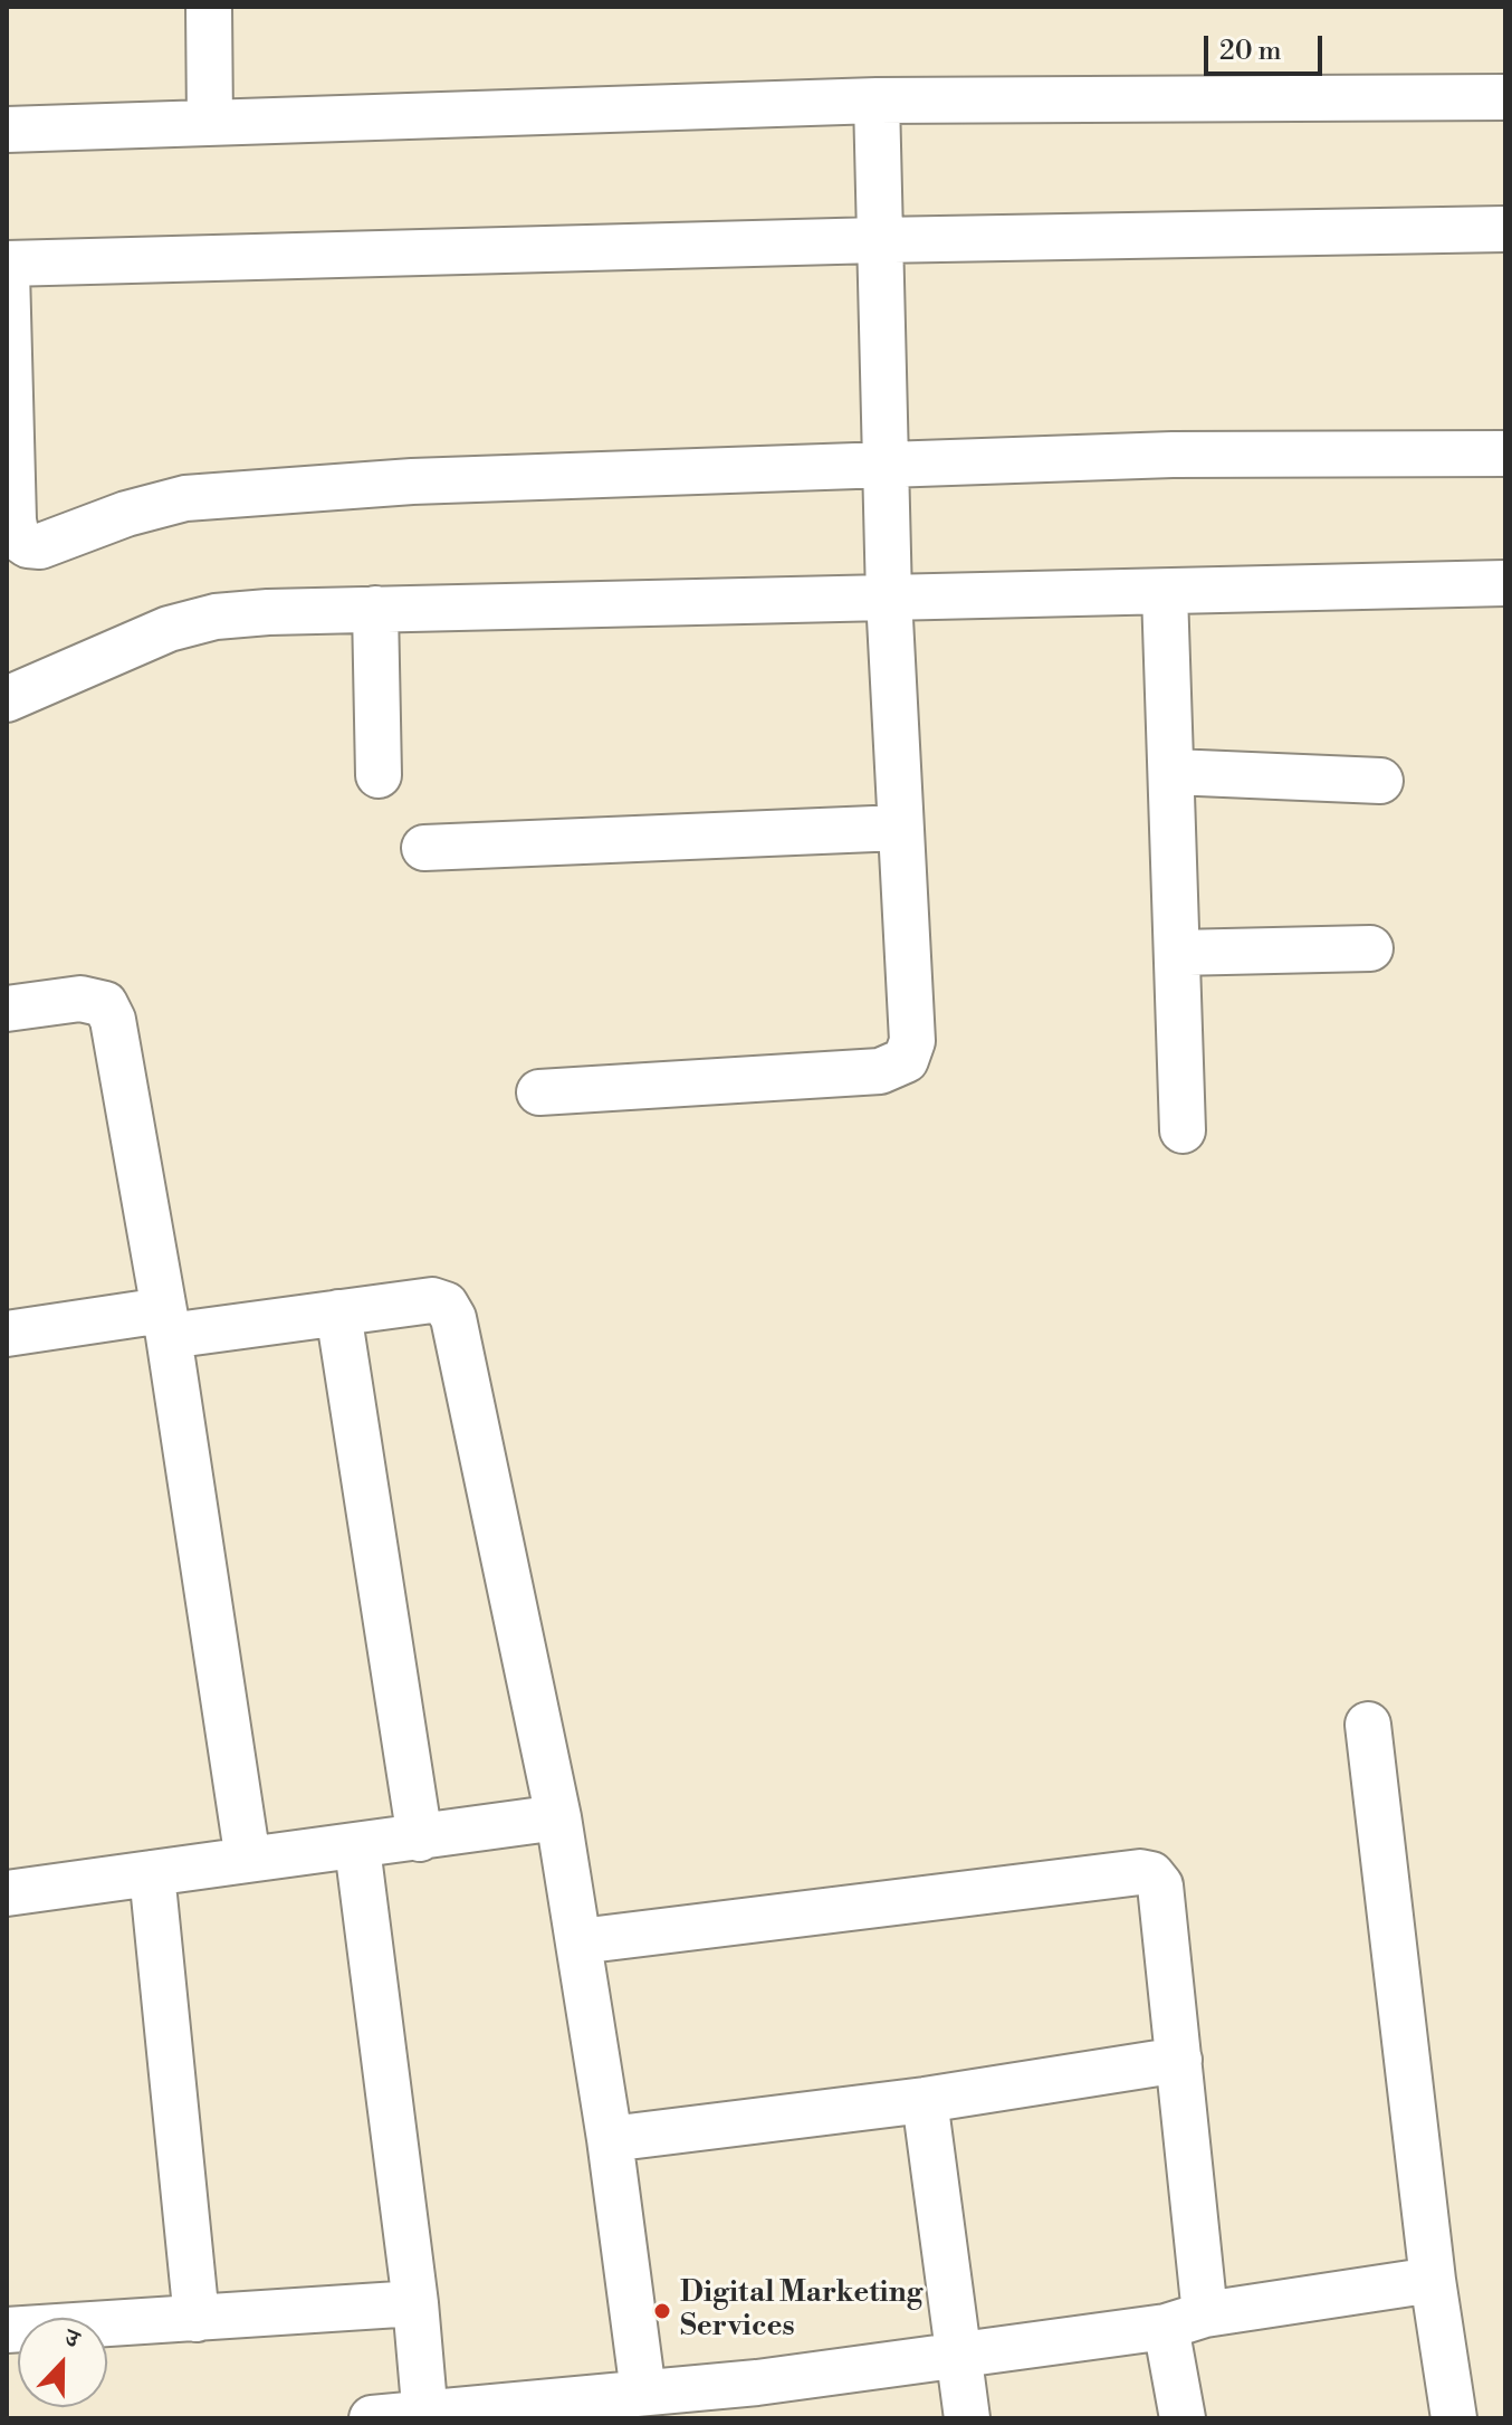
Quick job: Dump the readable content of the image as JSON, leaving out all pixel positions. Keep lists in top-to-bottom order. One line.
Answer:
{"places":["Digital Marketing Services"],"scale_bar":"20 m","north":"top"}
